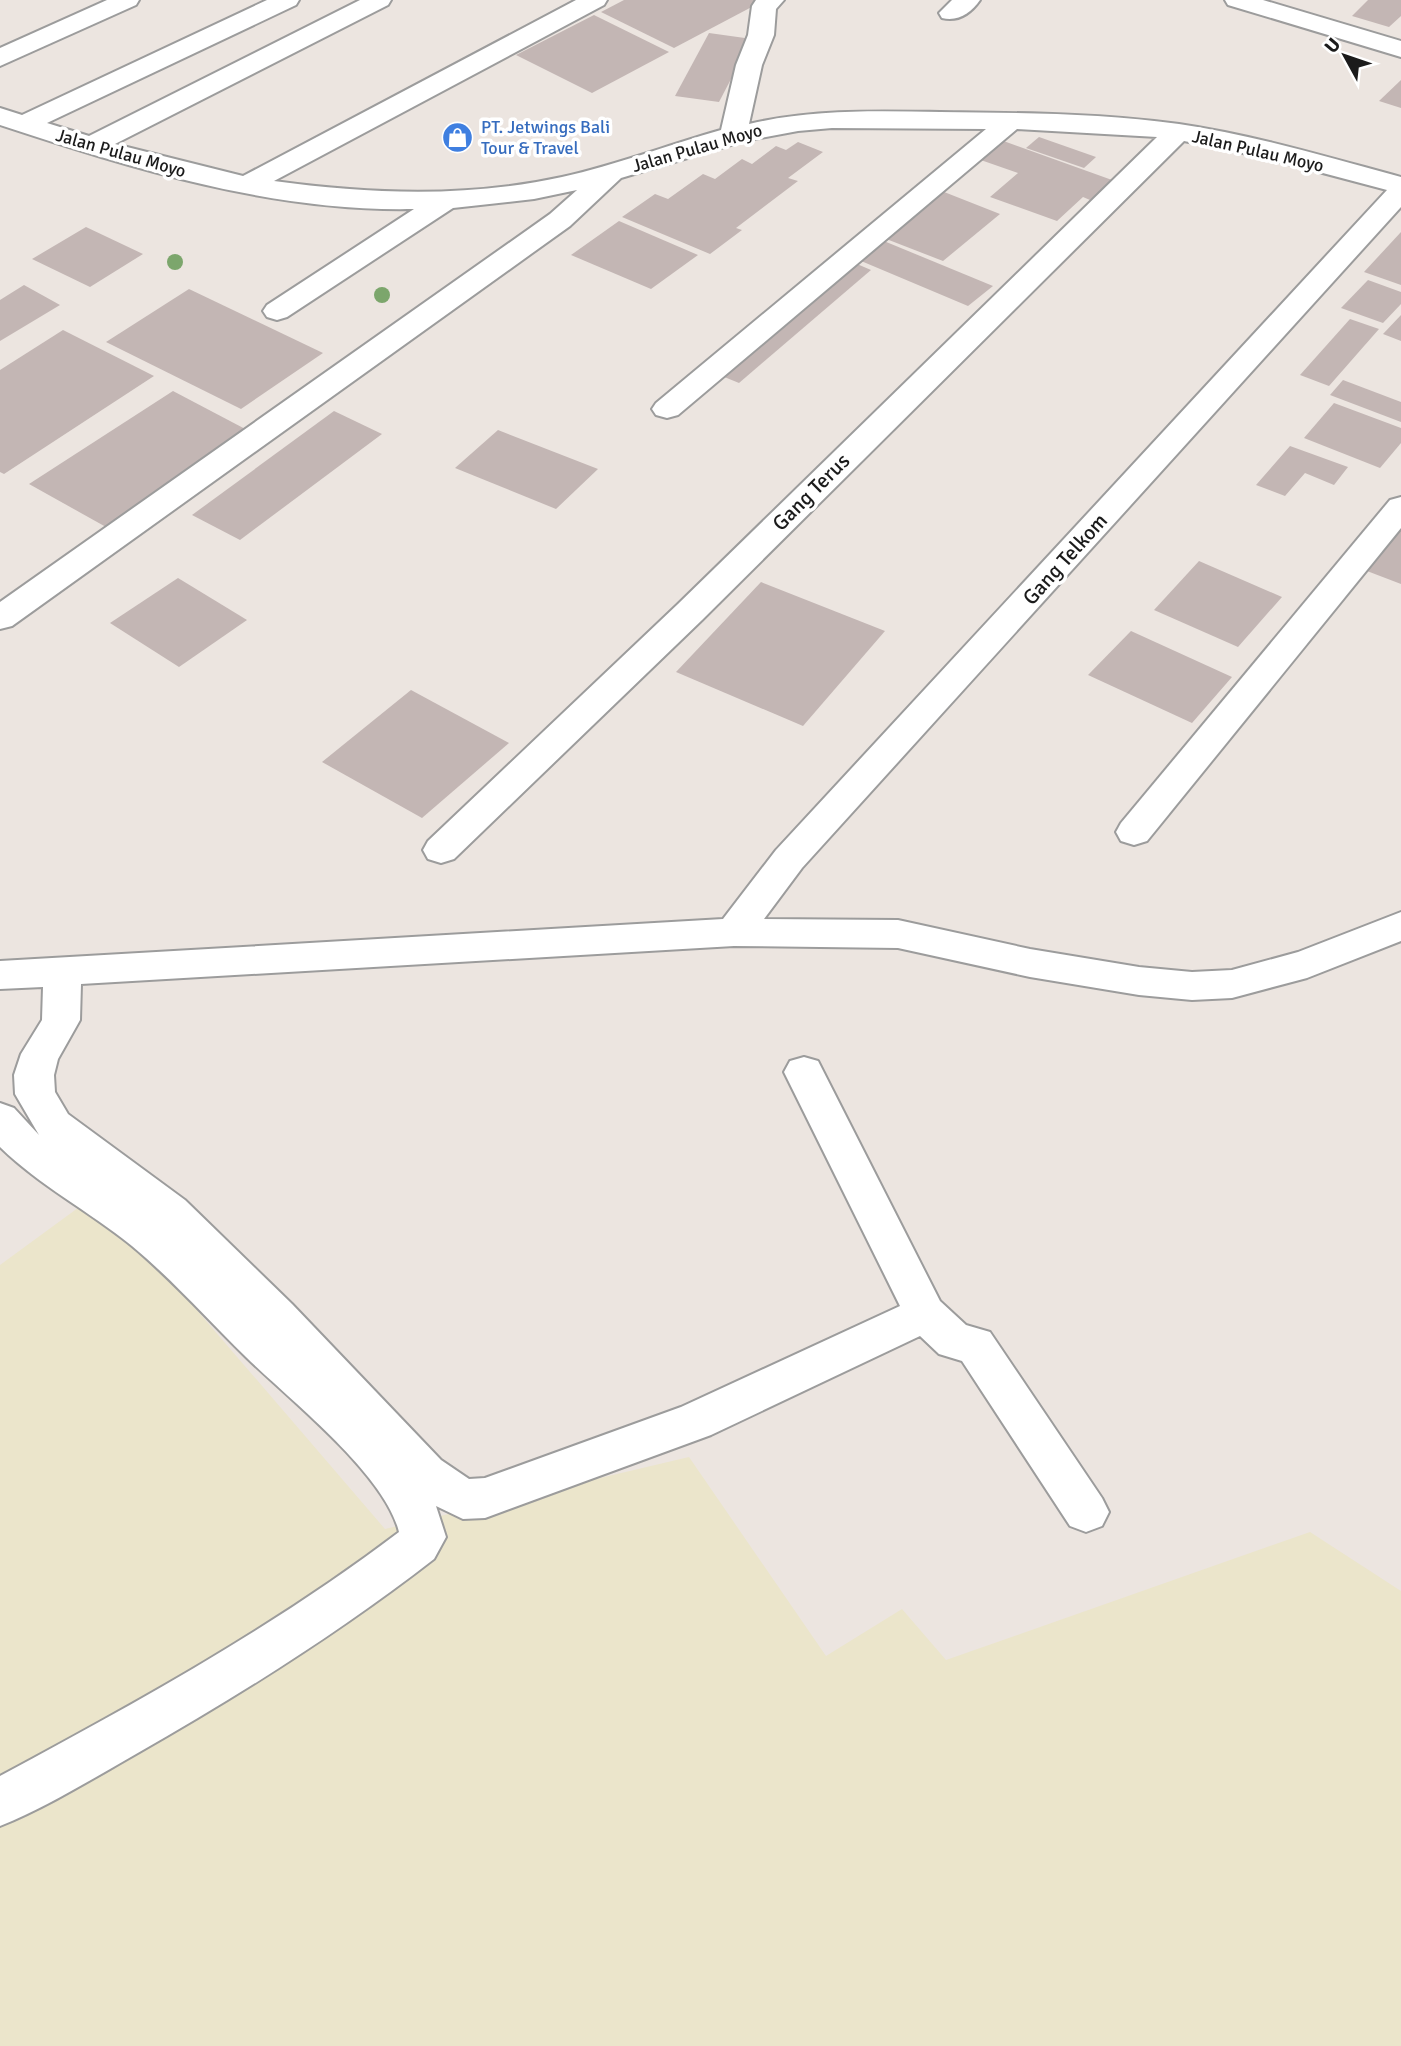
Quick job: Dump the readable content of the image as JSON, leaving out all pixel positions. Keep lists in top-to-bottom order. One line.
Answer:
{"streets":{"street":["Jalan Pulau Moyo","Gang Terus","Gang Telkom"]},"crossings":[["Jalan Pulau Moyo","Gang Terus"]],"places":{"shop":["PT. Jetwings Bali Tour & Travel"]},"north":"top left"}
